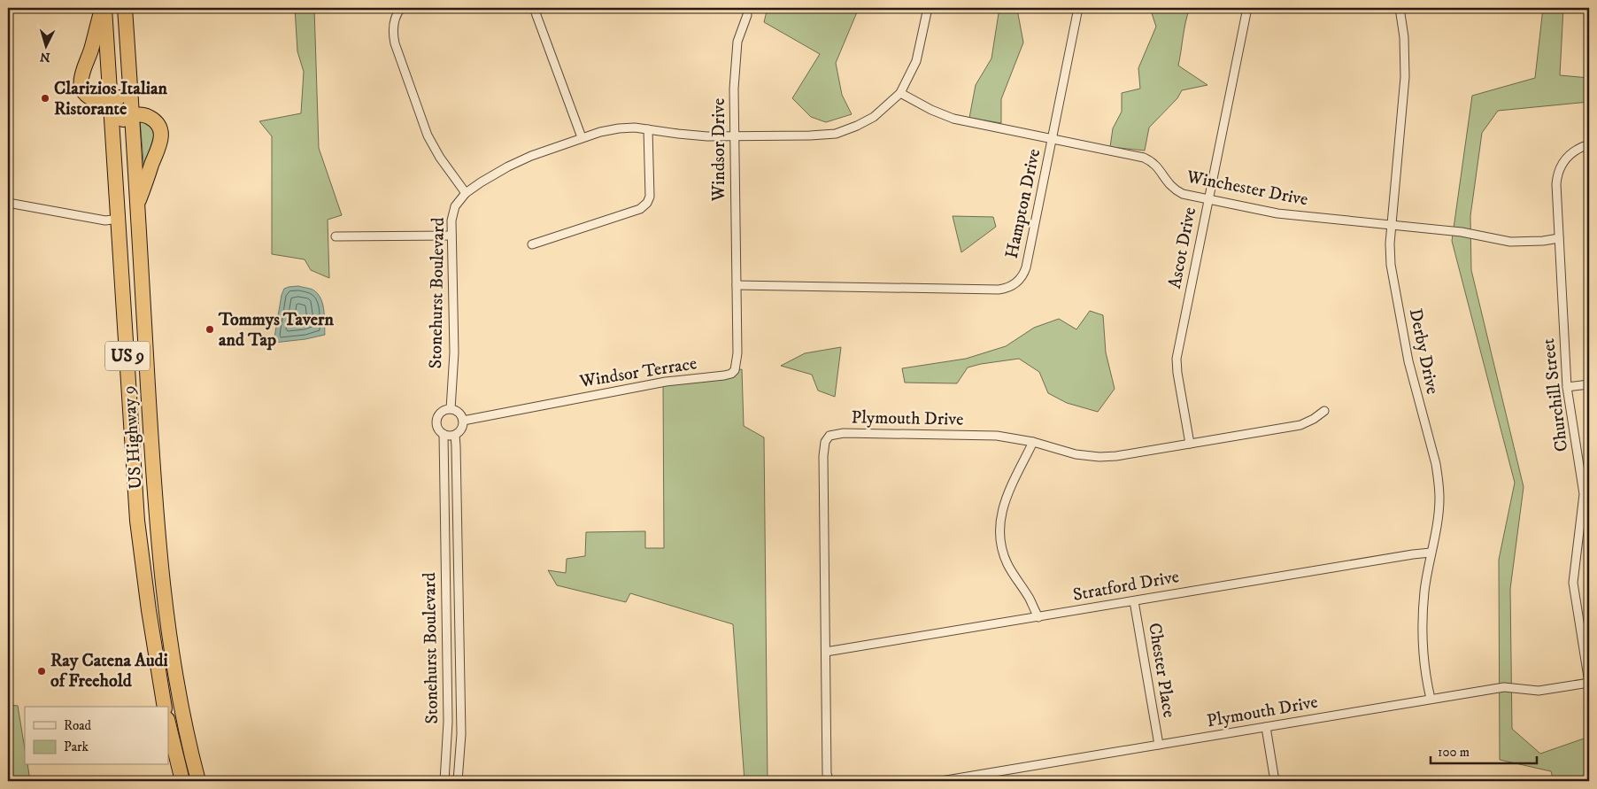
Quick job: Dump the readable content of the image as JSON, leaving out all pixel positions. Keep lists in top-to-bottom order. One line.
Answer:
{"streets":{"highway":["US 9","US Highway 9"],"street":["Windsor Drive","Winchester Drive","Hampton Drive","Ascot Drive","Stonehurst Boulevard","Derby Drive","Windsor Terrace","Churchill Street","Plymouth Drive","Stratford Drive","Chester Place"]},"crossings":[["Windsor Drive","Hampton Drive"],["Windsor Drive","Stonehurst Boulevard"],["Windsor Drive","Windsor Terrace"],["Winchester Drive","Hampton Drive"],["Winchester Drive","Ascot Drive"],["Winchester Drive","Stonehurst Boulevard"],["Winchester Drive","Derby Drive"],["Winchester Drive","Churchill Street"],["Hampton Drive","Windsor Terrace"],["Ascot Drive","Plymouth Drive"],["Stonehurst Boulevard","Windsor Terrace"],["Derby Drive","Plymouth Drive"],["Derby Drive","Stratford Drive"],["Churchill Street","Plymouth Drive"],["Plymouth Drive","Stratford Drive"],["Plymouth Drive","Chester Place"],["Stratford Drive","Chester Place"]],"places":["Clarizios Italian Ristorante","Tommys Tavern and Tap","Ray Catena Audi of Freehold"],"legend":["Road","Park"],"scale_bar":"100 m","north":"bottom"}
